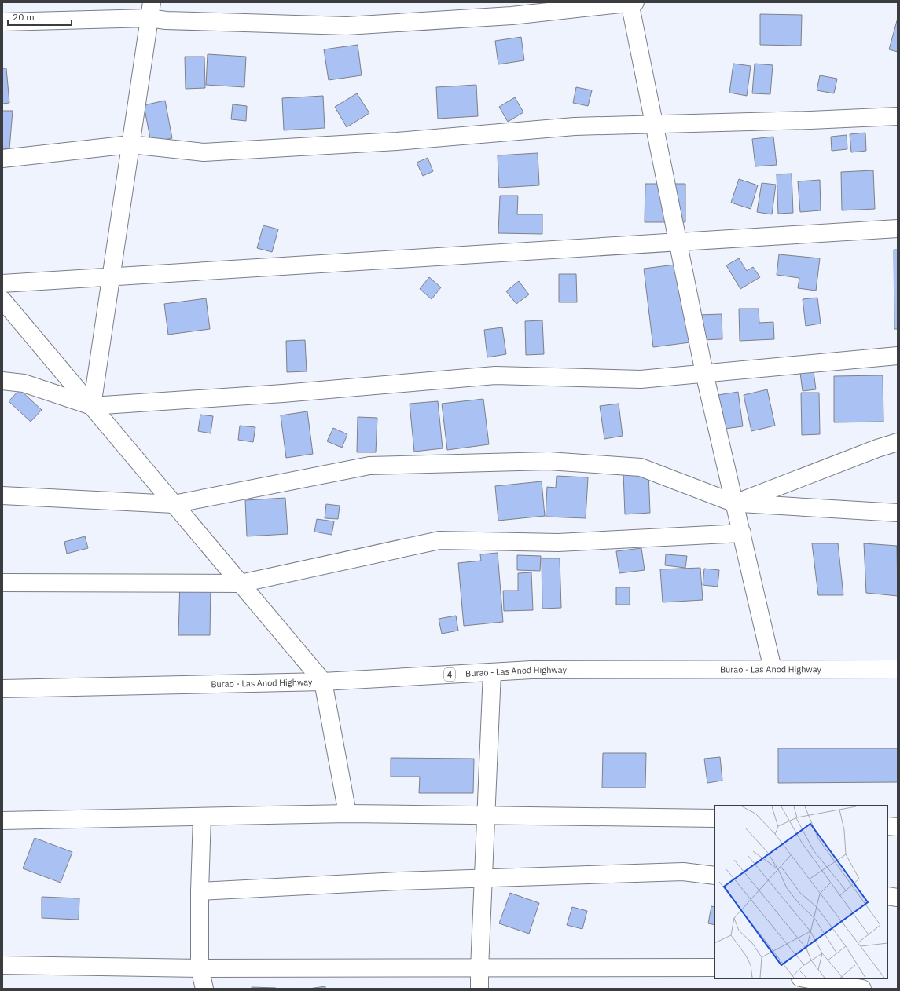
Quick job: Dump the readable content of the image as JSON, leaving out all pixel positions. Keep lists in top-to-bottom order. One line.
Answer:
{"streets":{"main road":["Burao - Las Anod Highway","4"]},"scale_bar":"20 m"}
